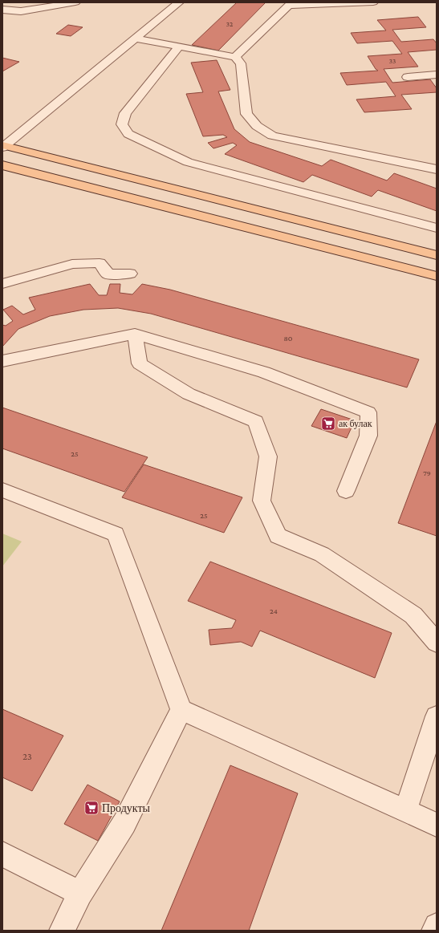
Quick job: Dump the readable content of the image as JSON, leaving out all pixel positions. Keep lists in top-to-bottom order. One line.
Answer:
{"places":{"supermarket":["ак булак","Продукты"]},"house_numbers":["32","33","80","25","79","25","24","23"]}
